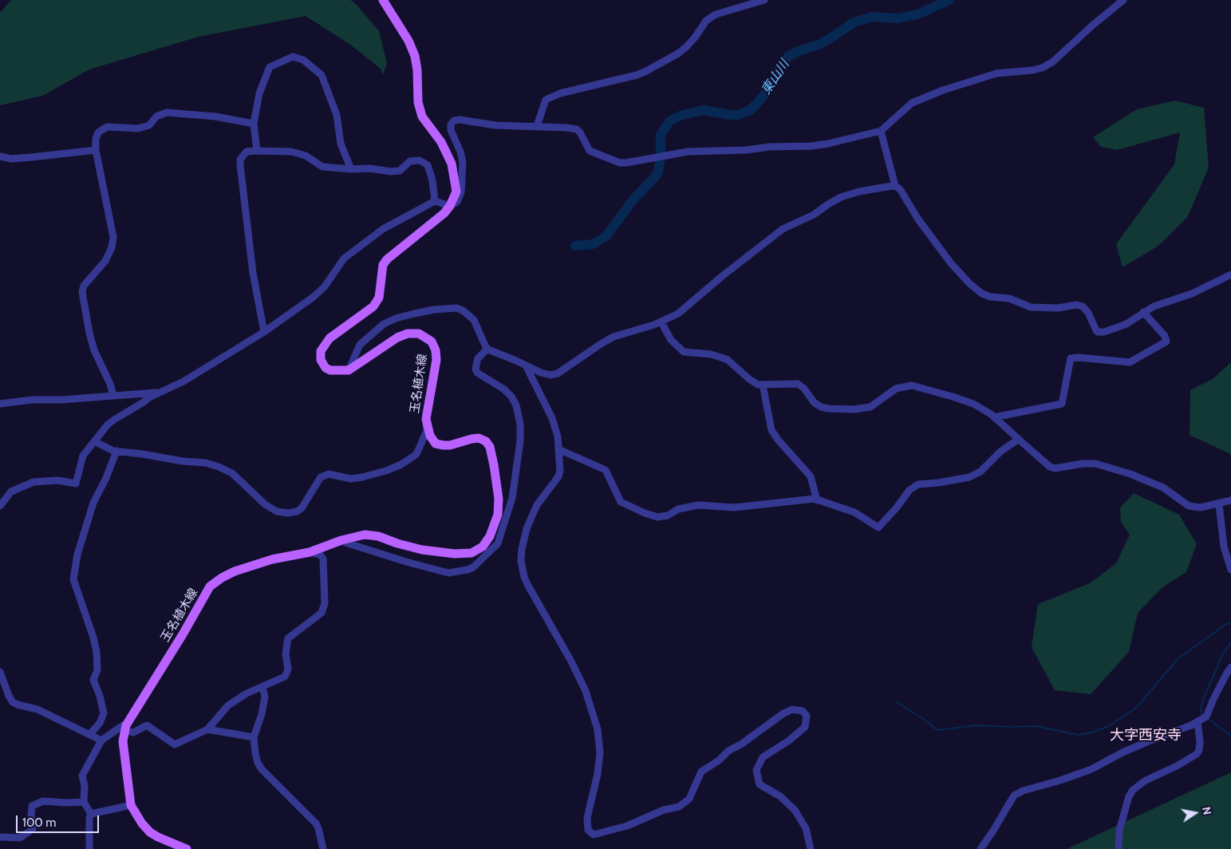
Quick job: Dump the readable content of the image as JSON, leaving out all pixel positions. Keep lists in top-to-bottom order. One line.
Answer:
{"streets":{"main road":["玉名植木線"]},"districts":["大字西安寺"],"water":["東山川"],"scale_bar":"100 m","north":"right"}
